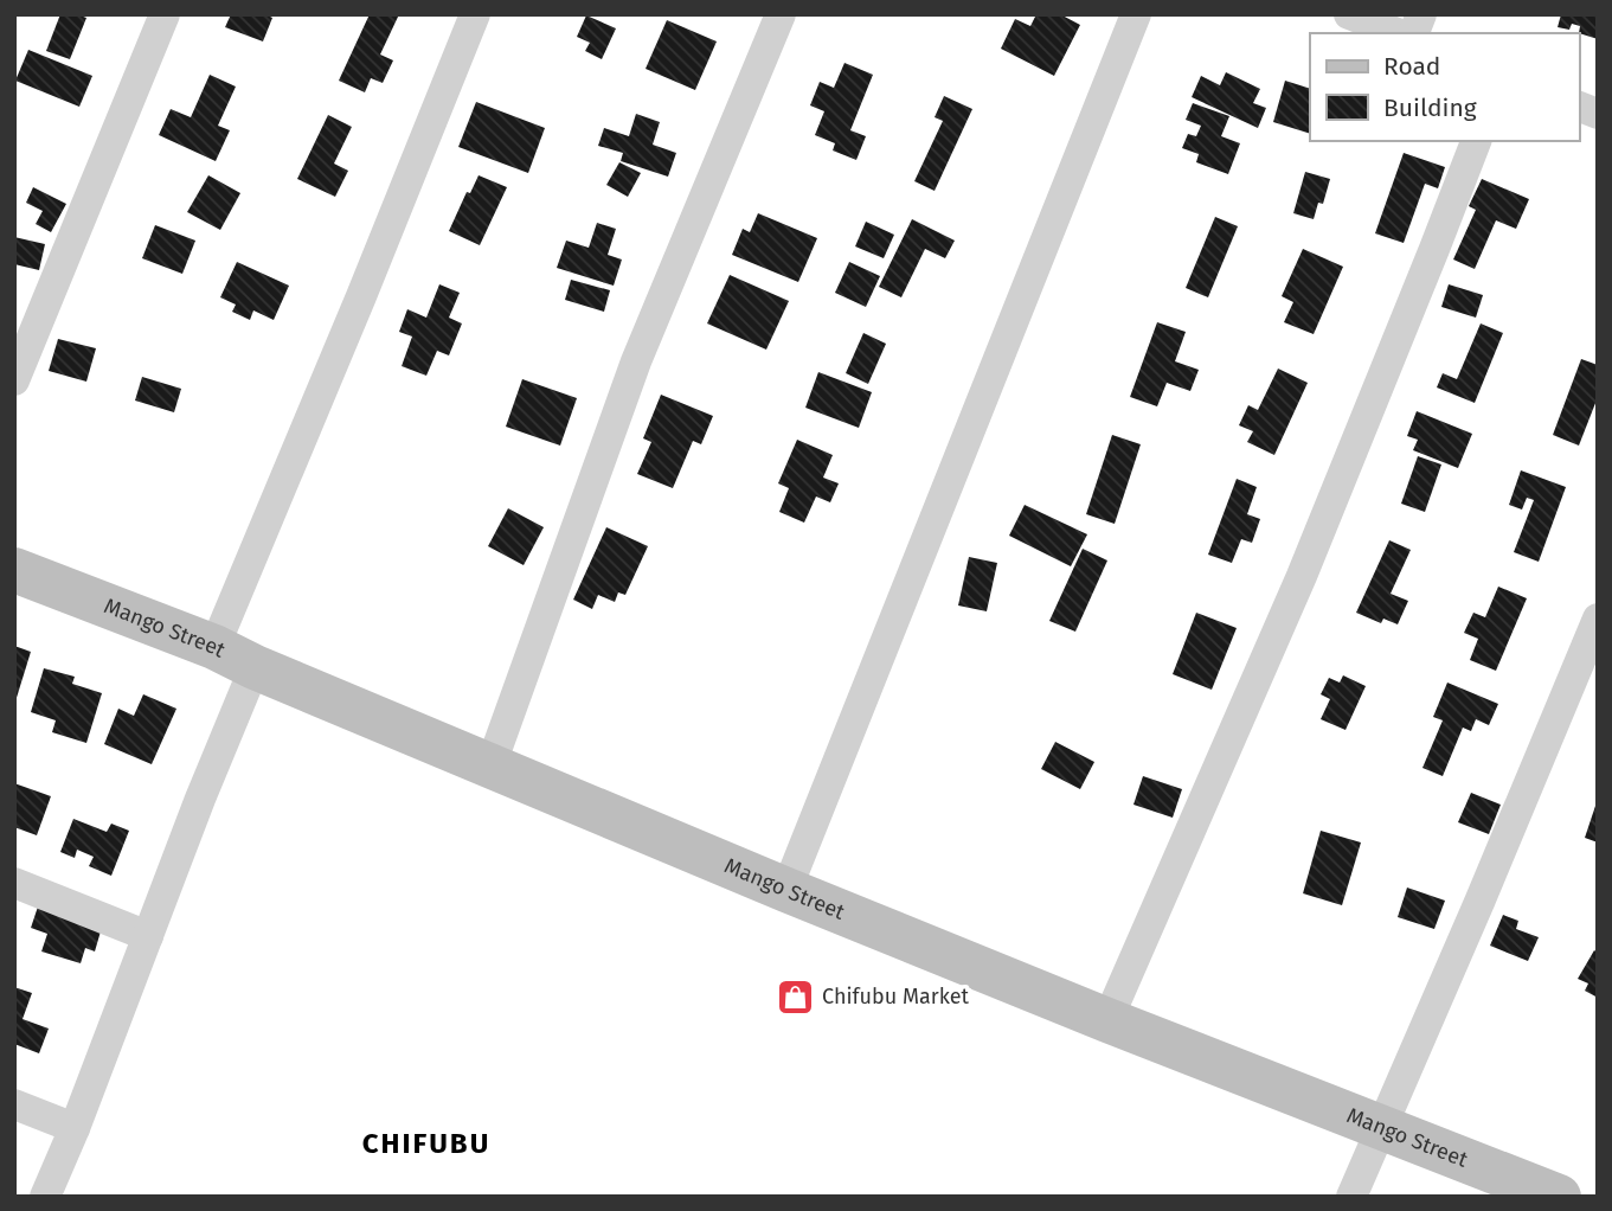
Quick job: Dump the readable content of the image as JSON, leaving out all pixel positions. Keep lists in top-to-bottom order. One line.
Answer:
{"streets":{"main road":["Mango Street"]},"districts":["CHIFUBU"],"places":{"shop":["Chifubu Market"]},"legend":["Road","Building"]}
